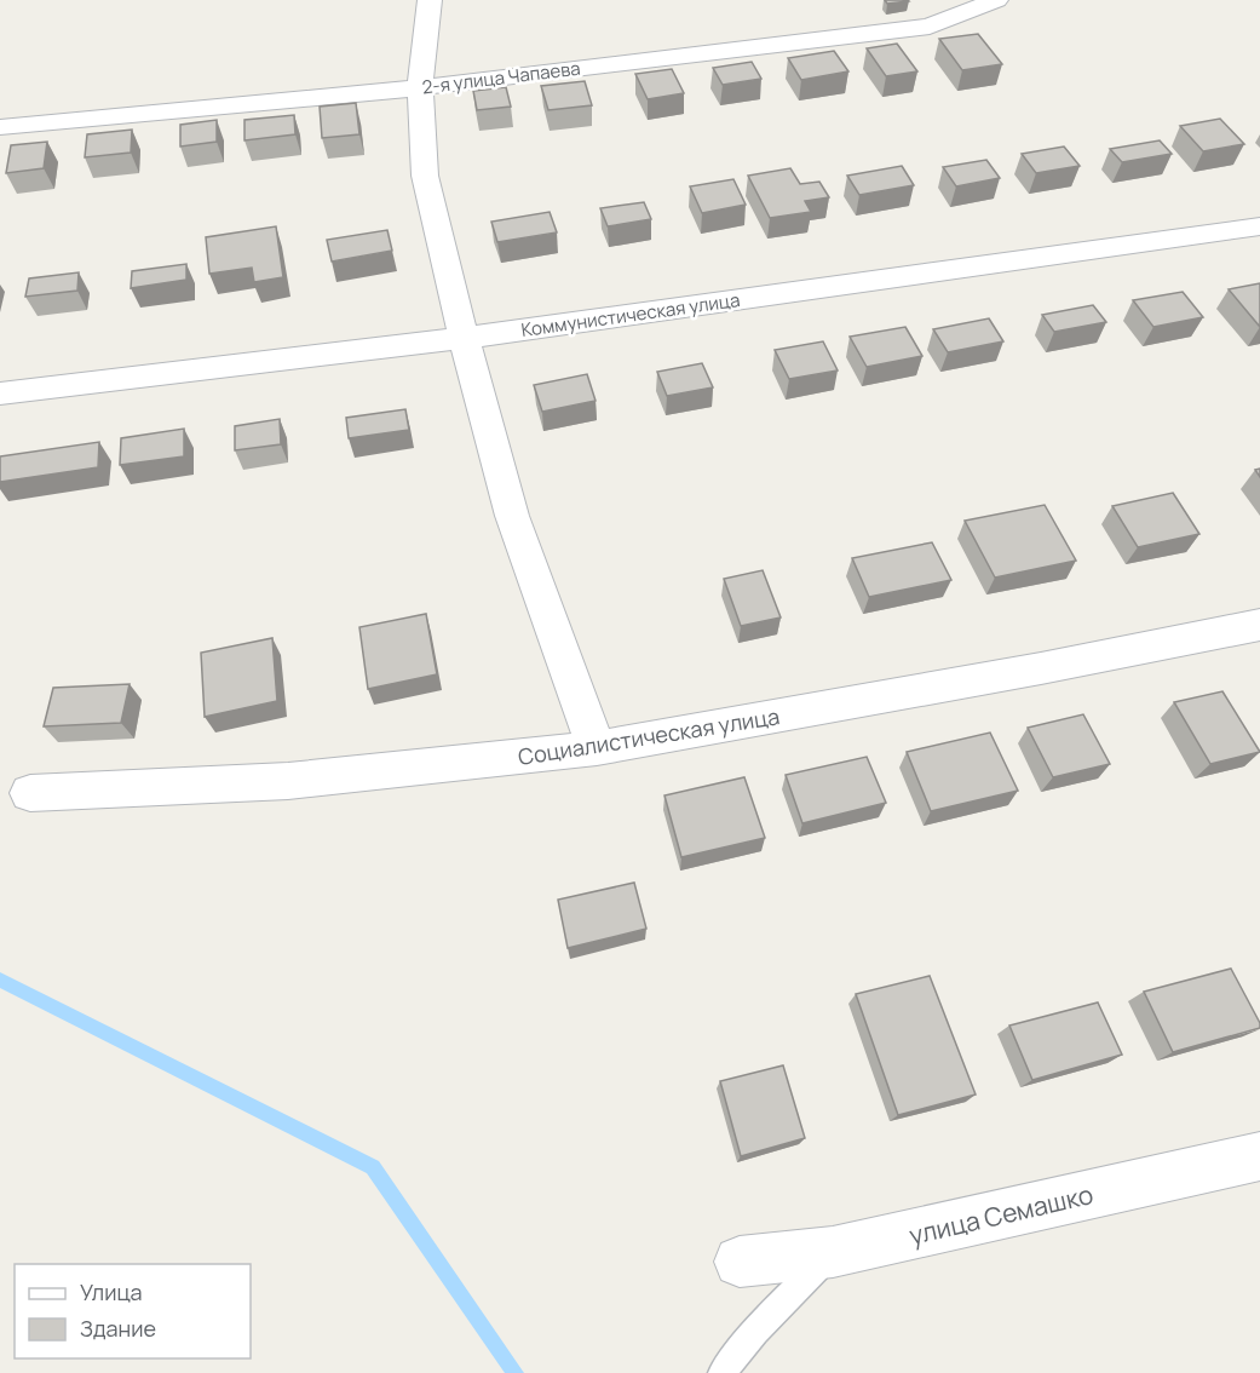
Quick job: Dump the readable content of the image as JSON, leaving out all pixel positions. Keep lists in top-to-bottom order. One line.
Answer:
{"streets":{"street":["2-я улица Чапаева","Коммунистическая улица","Социалистическая улица","улица Семашко"]},"legend":["Улица","Здание"]}
